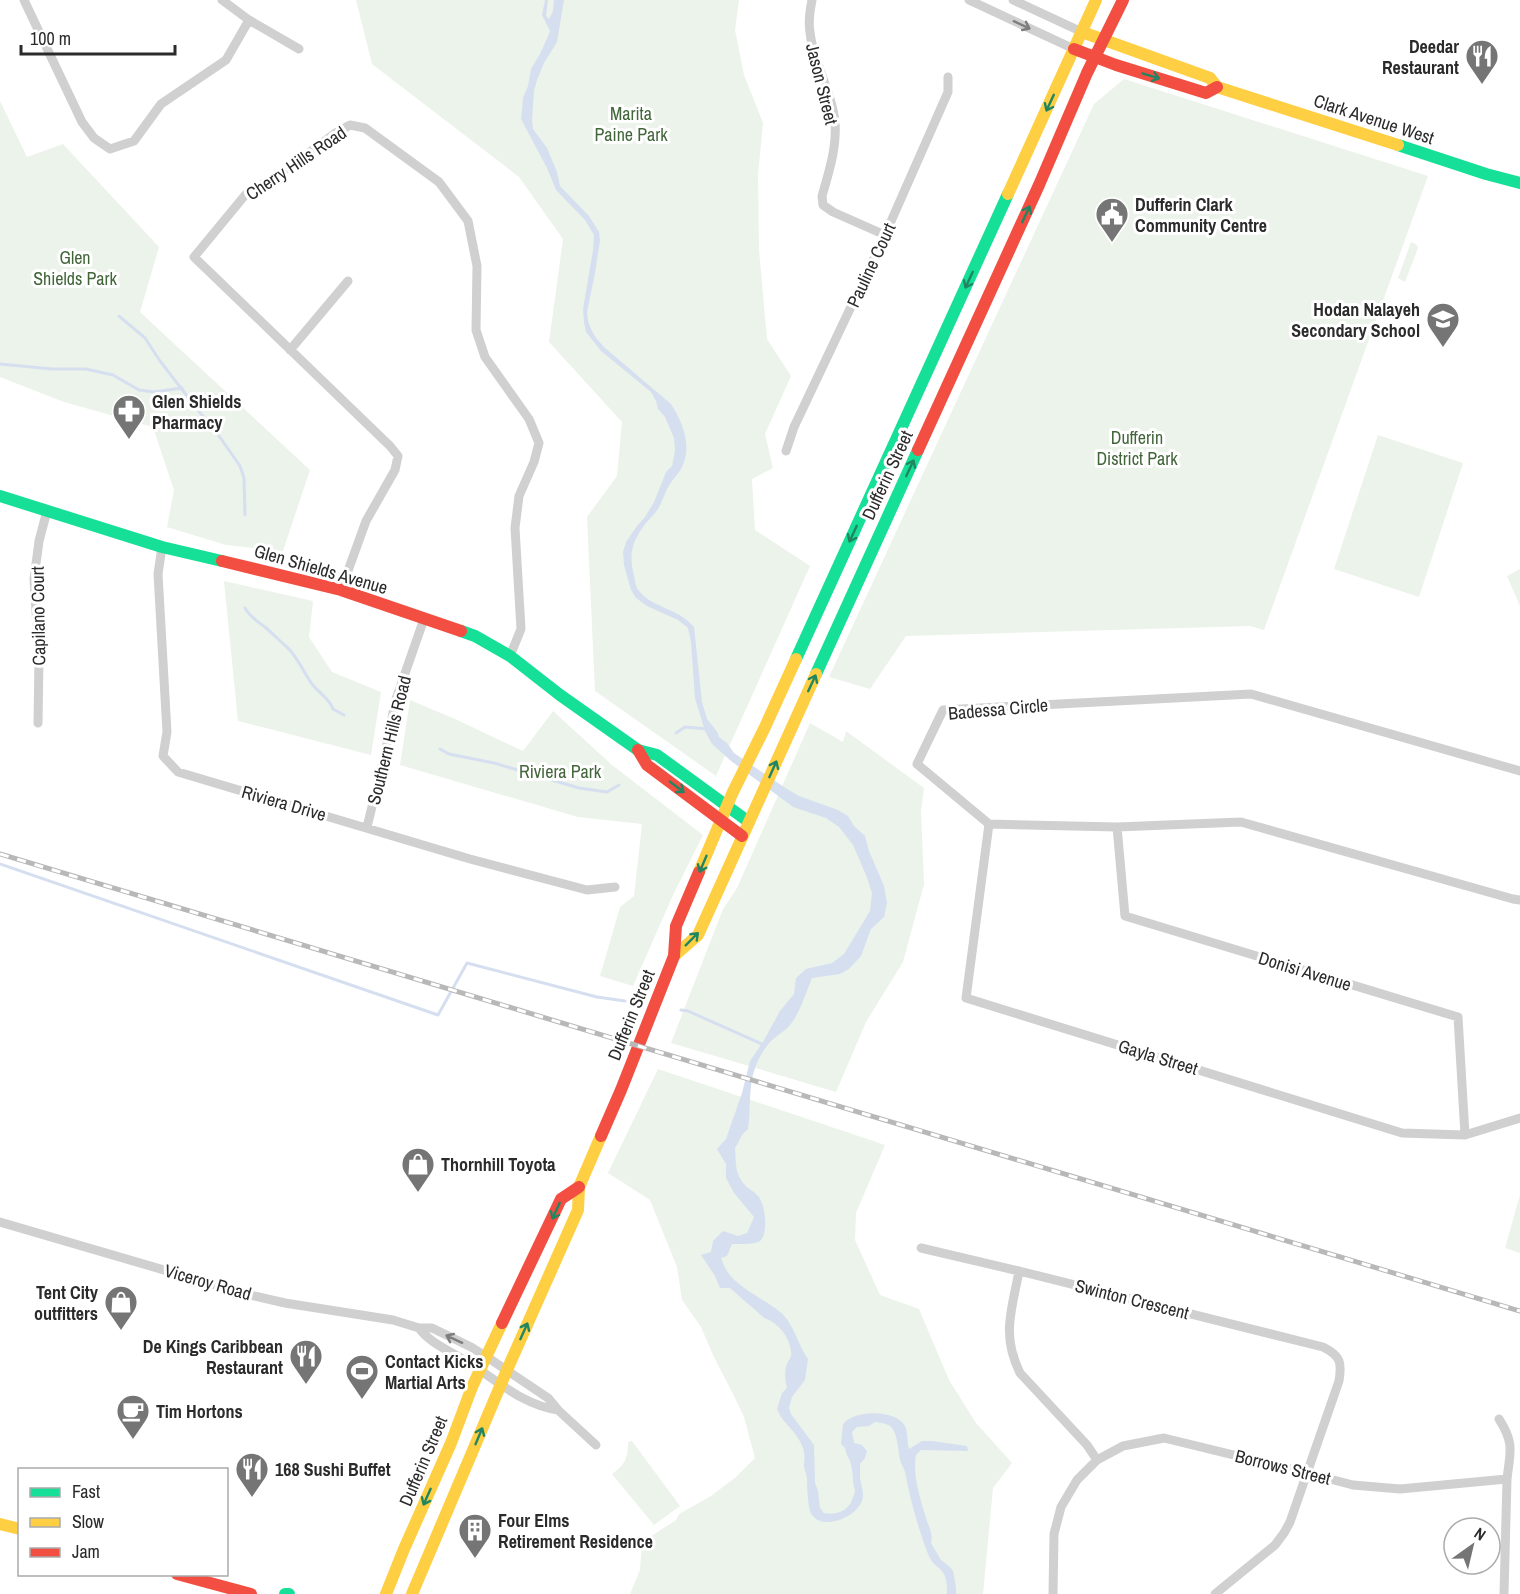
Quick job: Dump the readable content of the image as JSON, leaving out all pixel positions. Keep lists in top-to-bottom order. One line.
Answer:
{"streets":{"main road":["Clark Avenue West","Dufferin Street","Glen Shields Avenue"],"street":["Jason Street","Cherry Hills Road","Pauline Court","Capilano Court","Badessa Circle","Southern Hills Road","Riviera Drive","Donisi Avenue","Gayla Street","Viceroy Road","Swinton Crescent","Borrows Street"]},"crossings":[["Jason Street","Pauline Court"],["Clark Avenue West","Dufferin Street"],["Cherry Hills Road","Glen Shields Avenue"],["Dufferin Street","Glen Shields Avenue"],["Dufferin Street","Viceroy Road"],["Glen Shields Avenue","Capilano Court"],["Glen Shields Avenue","Southern Hills Road"],["Glen Shields Avenue","Riviera Drive"],["Badessa Circle","Gayla Street"],["Southern Hills Road","Riviera Drive"],["Donisi Avenue","Gayla Street"],["Swinton Crescent","Borrows Street"]],"parks":["Marita Paine Park","Glen Shields Park","Dufferin District Park","Riviera Park"],"places":{"restaurant":["Deedar Restaurant","De Kings Caribbean Restaurant","168 Sushi Buffet"],"public building":["Dufferin Clark Community Centre"],"school or university":["Hodan Nalayeh Secondary School"],"pharmacy":["Glen Shields Pharmacy"],"shop":["Thornhill Toyota","Tent City outfitters"],"sports":["Contact Kicks Martial Arts"],"cafe":["Tim Hortons"],"building":["Four Elms Retirement Residence"]},"legend":["Fast","Slow","Jam"],"scale_bar":"100 m","north":"top right"}
